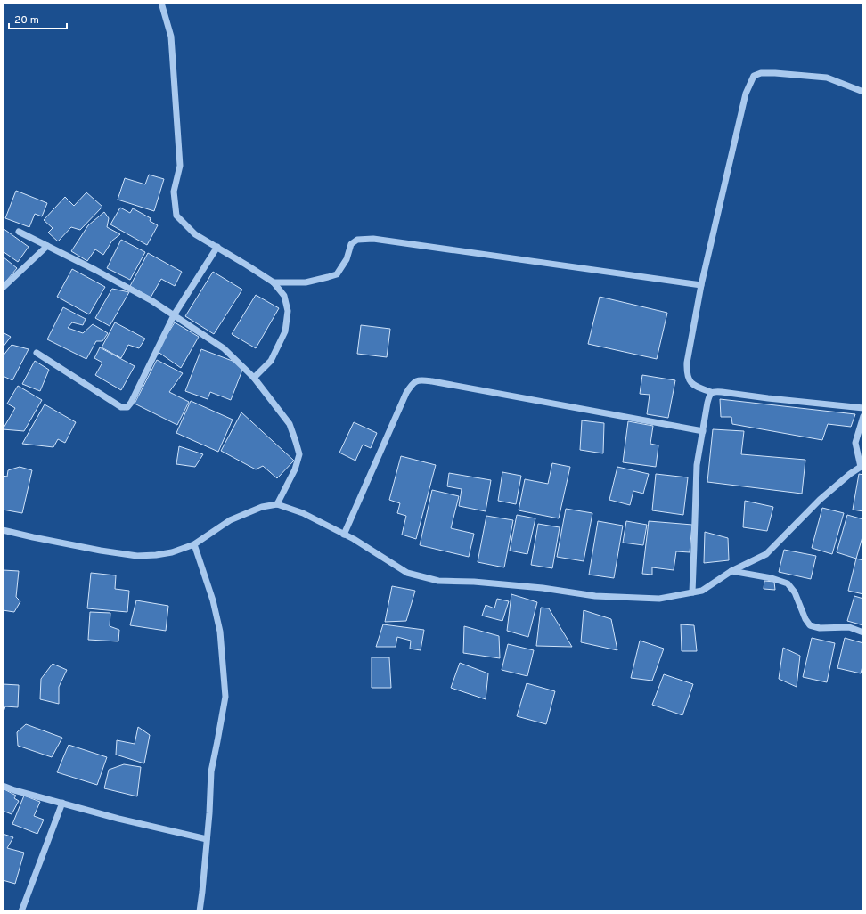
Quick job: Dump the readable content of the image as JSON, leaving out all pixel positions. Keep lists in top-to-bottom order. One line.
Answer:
{"scale_bar":"20 m"}
